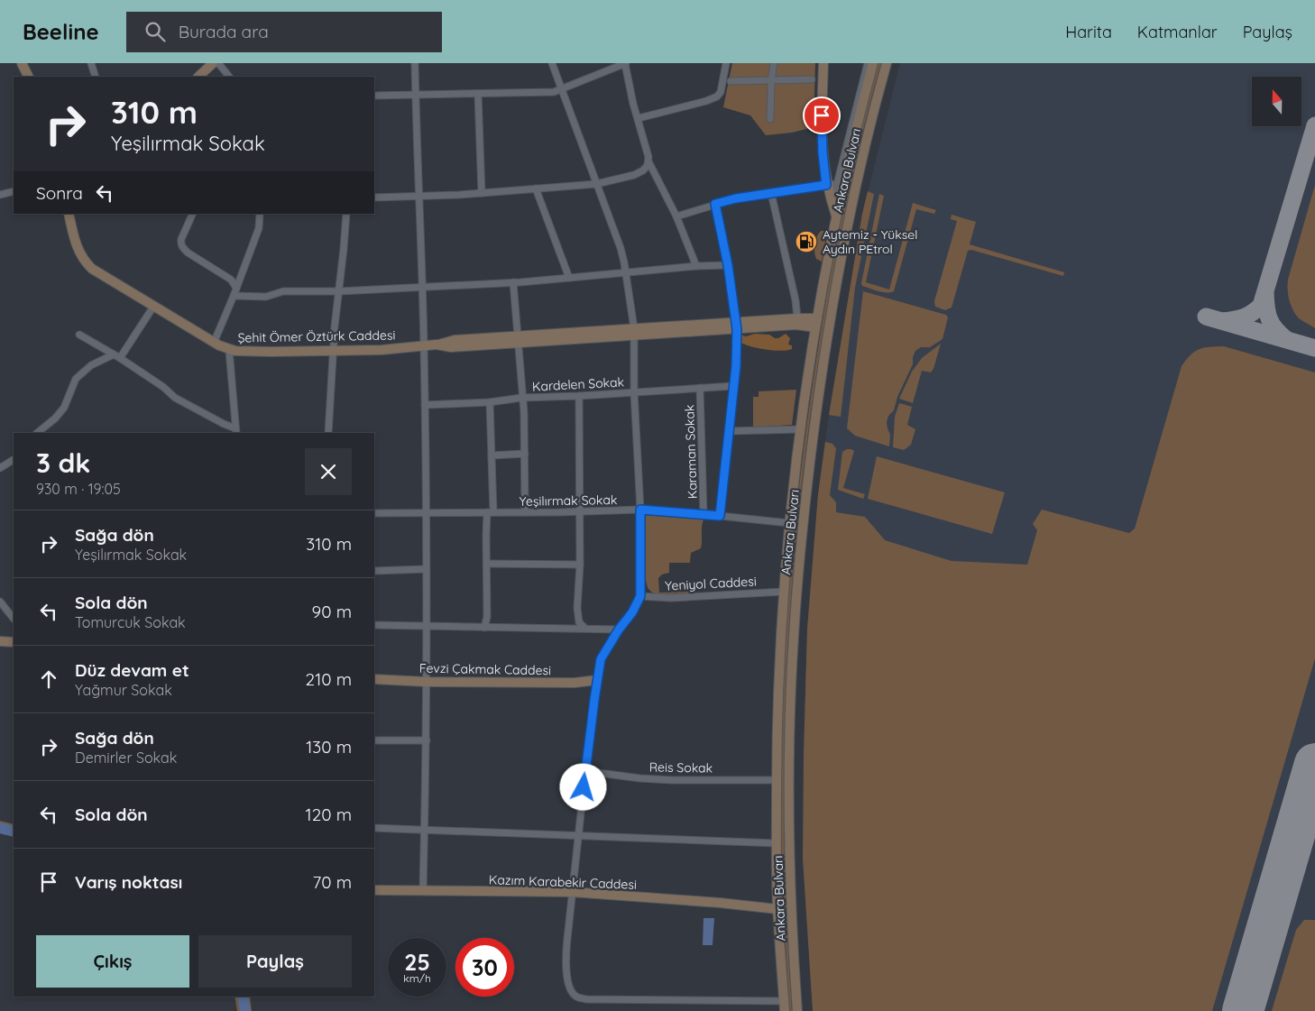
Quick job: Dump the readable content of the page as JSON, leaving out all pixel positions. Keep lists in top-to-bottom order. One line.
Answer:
{"streets":{"main road":["Ankara Bulvarı","Şehit Ömer Öztürk Caddesi","Fevzi Çakmak Caddesi","Kazım Karabekir Caddesi"],"street":["Kardelen Sokak","Karaman Sokak","Yeşilırmak Sokak","Yeniyol Caddesi","Reis Sokak"]},"crossings":[["Ankara Bulvarı","Şehit Ömer Öztürk Caddesi"],["Ankara Bulvarı","Yeşilırmak Sokak"],["Ankara Bulvarı","Yeniyol Caddesi"],["Ankara Bulvarı","Reis Sokak"],["Ankara Bulvarı","Kazım Karabekir Caddesi"],["Kardelen Sokak","Karaman Sokak"],["Karaman Sokak","Yeşilırmak Sokak"]],"places":{"fuel station":["Aytemiz - Yüksel Aydın PEtrol"]},"north":"top","page":{"header":"Beeline","search":"Burada ara","nav":["Harita","Katmanlar","Paylaş"],"turn":["310 m","Yeşilırmak Sokak"],"then":"Sonra","heading":["3 dk","930 m · 19:05"],"list":[{"name":"Sağa dön","note":"Yeşilırmak Sokak","value":"310 m"},{"name":"Sola dön","note":"Tomurcuk Sokak","value":"90 m"},{"name":"Düz devam et","note":"Yağmur Sokak","value":"210 m"},{"name":"Sağa dön","note":"Demirler Sokak","value":"130 m"},{"name":"Sola dön","value":"120 m"},{"name":"Varış noktası","value":"70 m"}],"buttons":["Çıkış","Paylaş"],"speed":"25 km/h","limit":"30"}}
